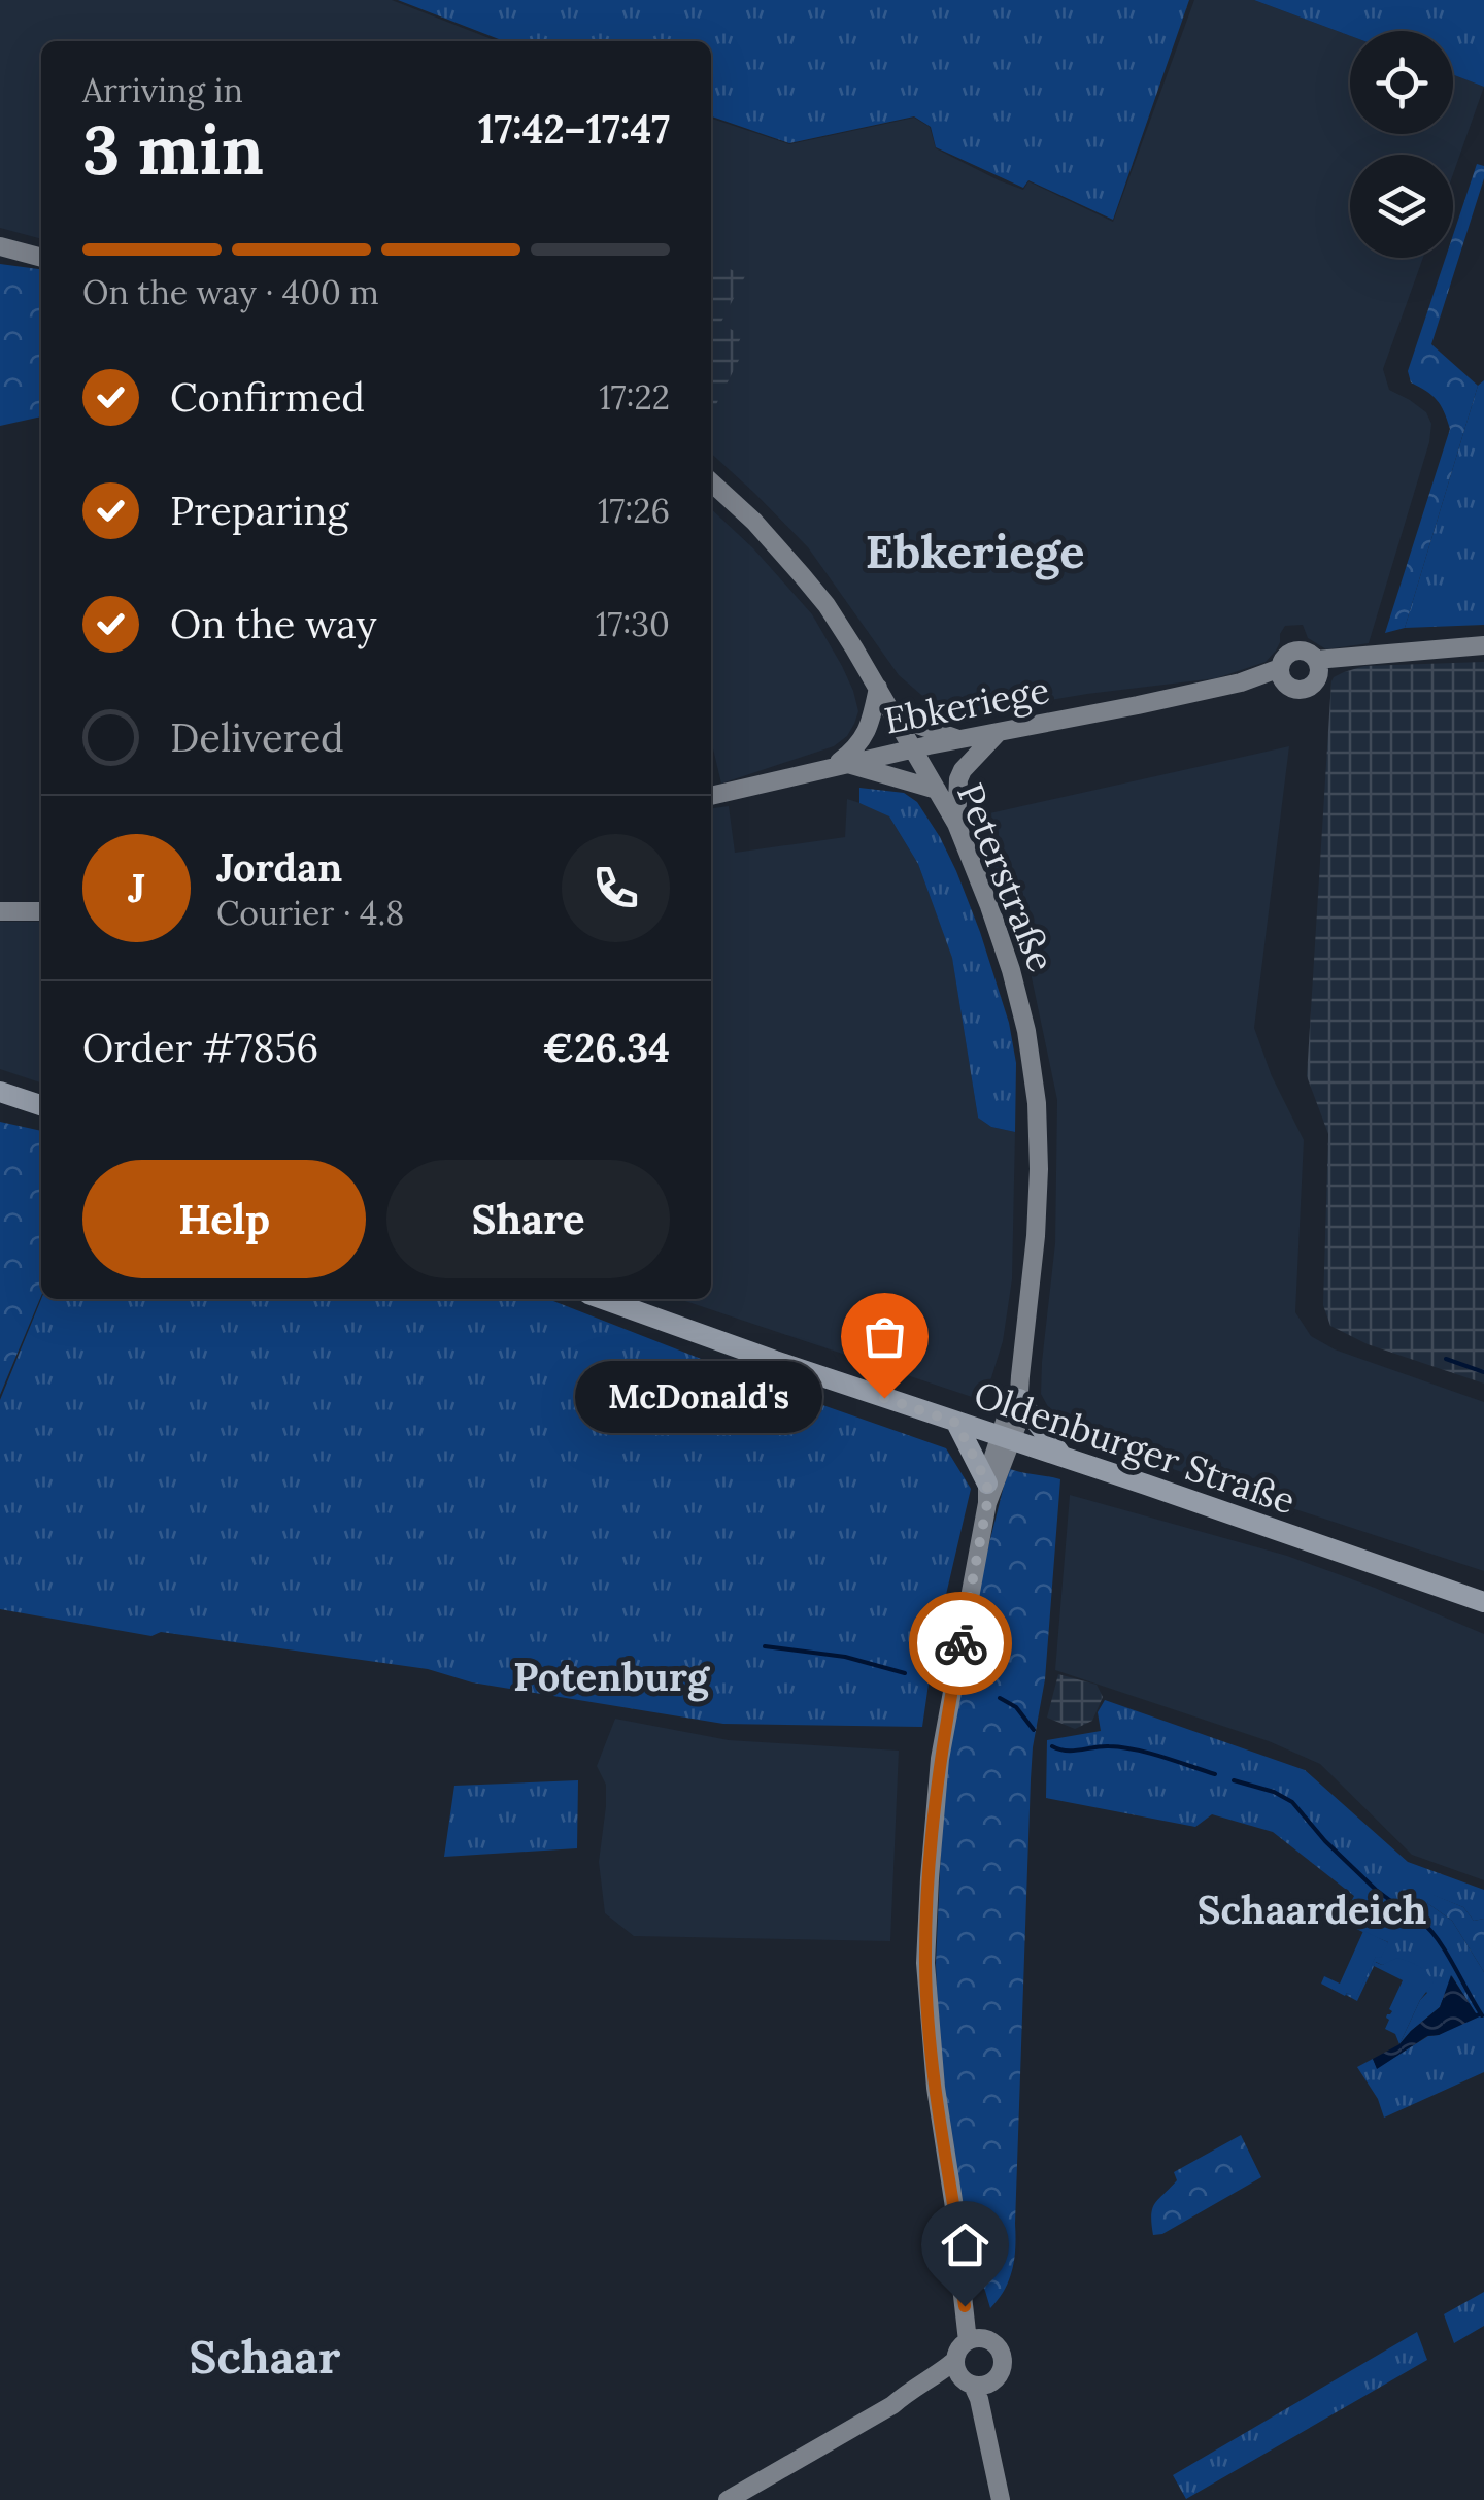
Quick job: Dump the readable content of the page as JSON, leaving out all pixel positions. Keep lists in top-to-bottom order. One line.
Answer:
{"streets":{"main road":["Ebkeriege","Peterstraße","Oldenburger Straße"]},"crossings":[["Ebkeriege","Peterstraße"],["Peterstraße","Oldenburger Straße"]],"districts":["Ebkeriege","Potenburg","Schaardeich","Schaar"],"places":["McDonald's"],"page":{"heading":["3 min","Arriving in","17:42–17:47"],"panel":["Jordan","Courier · 4.8","Order #7856","€26.34"],"bar":"On the way · 400 m","list":[["Confirmed","17:22"],["Preparing","17:26"],["On the way","17:30"],"Delivered"],"round":"J","buttons":["Help","Share"],"bubble":"McDonald's"}}
